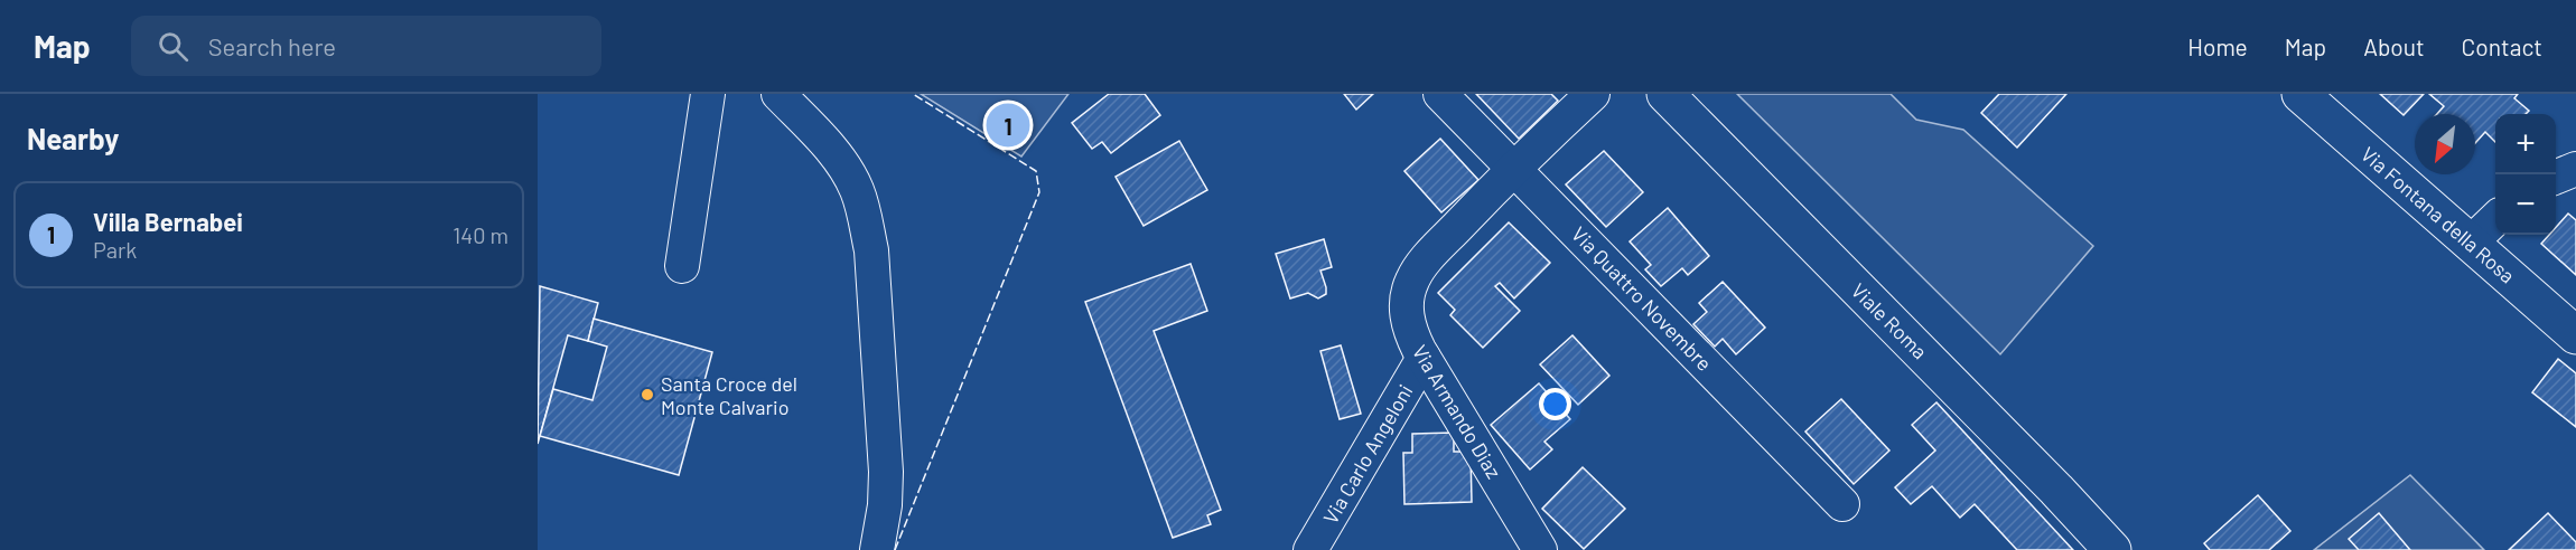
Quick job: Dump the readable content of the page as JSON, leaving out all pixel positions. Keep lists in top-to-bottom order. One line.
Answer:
{"streets":{"main road":["Via Fontana della Rosa","Viale Roma"],"street":["Via Quattro Novembre","Via Armando Diaz","Via Carlo Angeloni"]},"crossings":[["Via Quattro Novembre","Via Armando Diaz"],["Via Armando Diaz","Via Carlo Angeloni"]],"places":["Santa Croce del Monte Calvario"],"north":"bottom left","page":{"header":"Map","search":"Search here","nav":["Home","Map","About","Contact"],"heading":"Nearby","pins":"1","map_buttons":["+","−"],"list":[{"mark":"1","name":"Villa Bernabei","note":"Park","value":"140 m"}]}}
